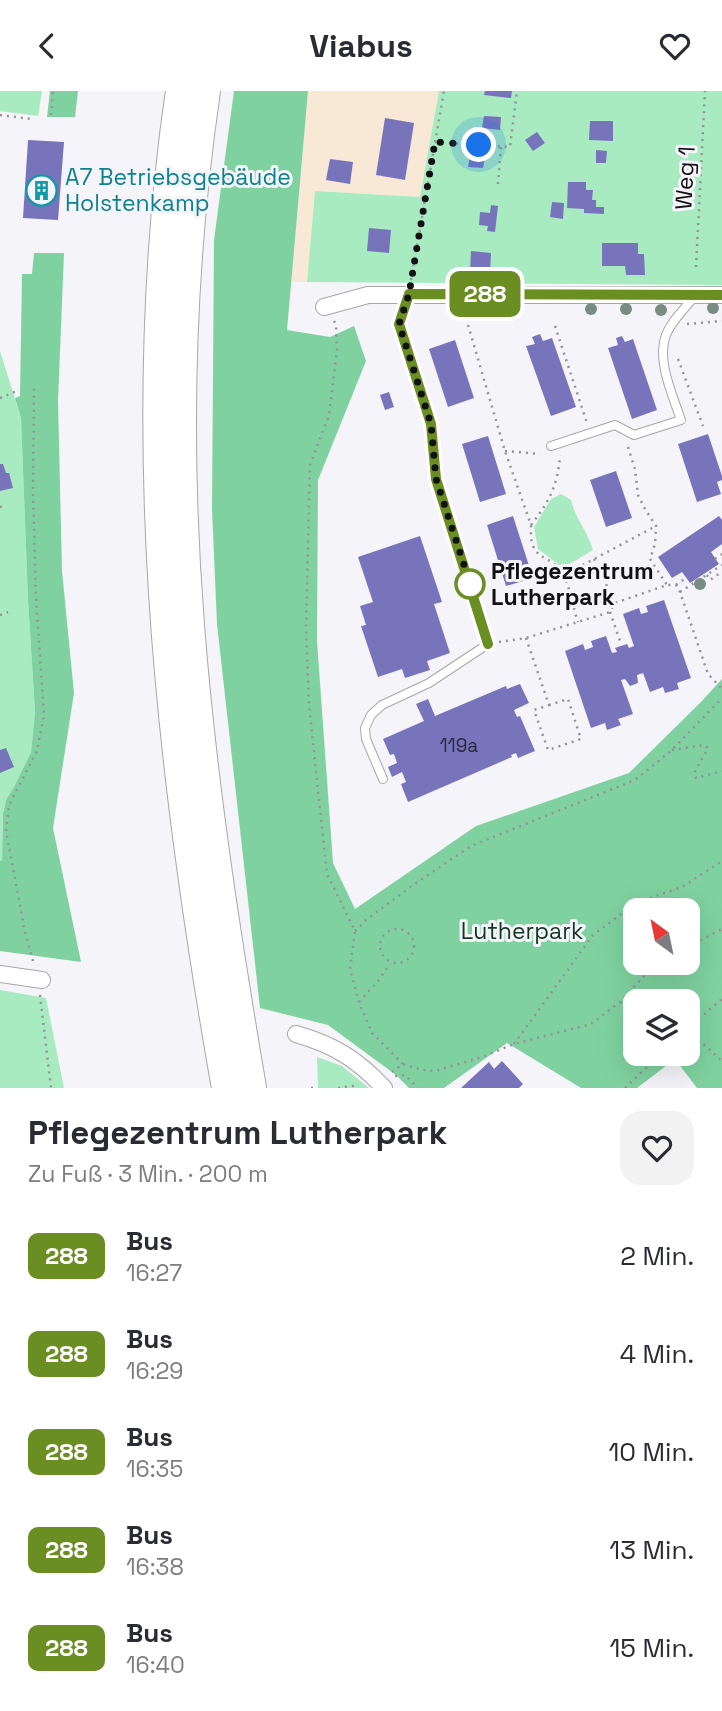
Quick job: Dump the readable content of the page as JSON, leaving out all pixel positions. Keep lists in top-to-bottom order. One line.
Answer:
{"streets":{"path":["Weg 1"]},"parks":["Lutherpark"],"places":{"building":["A7 Betriebsgebäude Holstenkamp"],"other":["Pflegezentrum Lutherpark"]},"lines":["bus line 288"],"house_numbers":["119a"],"north":"top left","page":{"header":"Viabus","on_map":"288","heading":["Pflegezentrum Lutherpark","Zu Fuß · 3 Min. · 200 m"],"list":[{"mark":"288","name":"Bus","note":"16:27","value":"2 Min."},{"mark":"288","name":"Bus","note":"16:29","value":"4 Min."},{"mark":"288","name":"Bus","note":"16:35","value":"10 Min."},{"mark":"288","name":"Bus","note":"16:38","value":"13 Min."},{"mark":"288","name":"Bus","note":"16:40","value":"15 Min."}]}}
